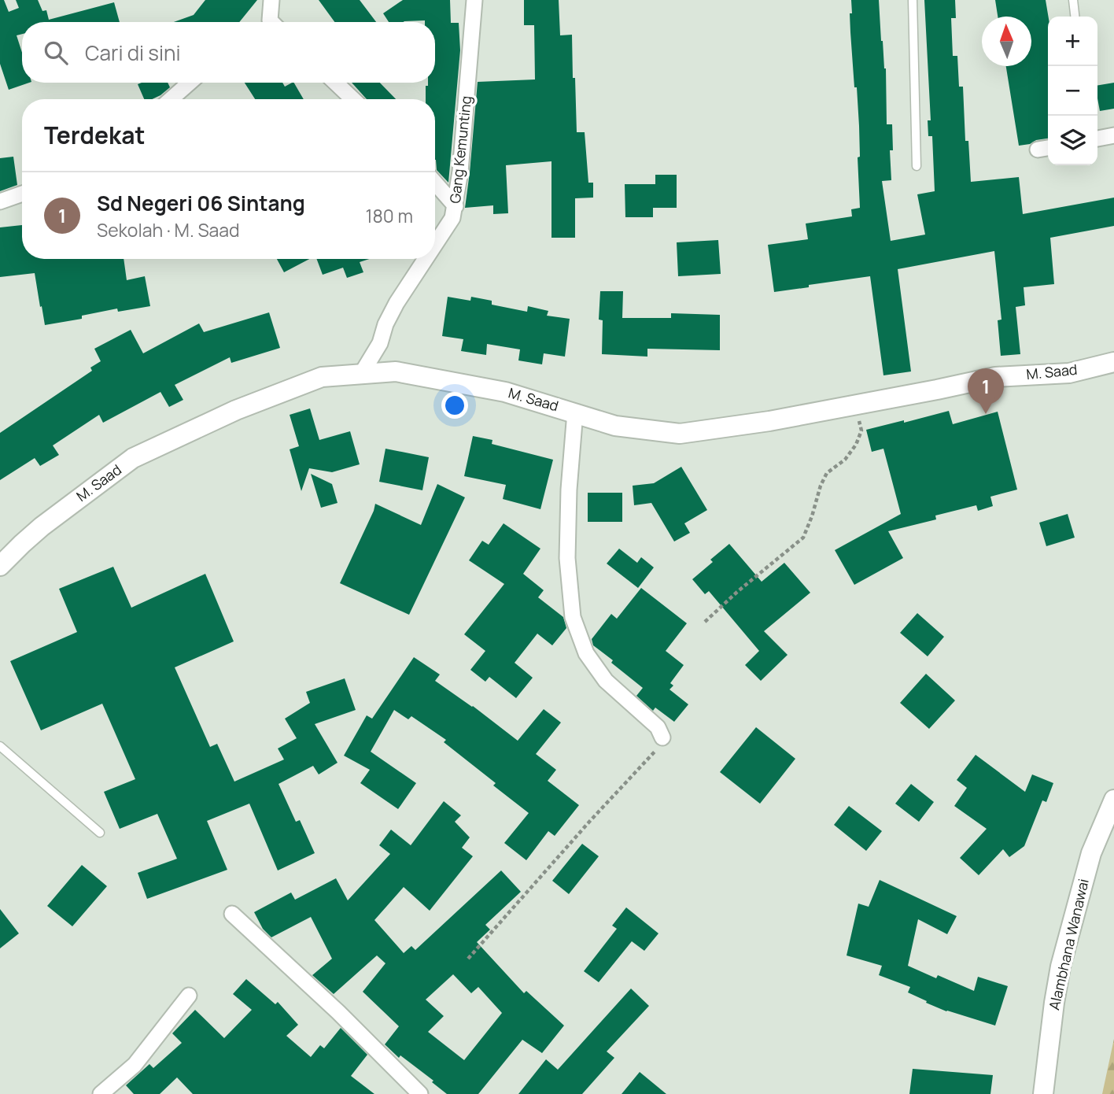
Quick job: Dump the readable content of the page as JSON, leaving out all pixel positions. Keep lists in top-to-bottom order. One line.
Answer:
{"streets":{"street":["Gang Kemunting","M. Saad","Alambhana Wanawai"]},"crossings":[["Gang Kemunting","M. Saad"]],"north":"top","page":{"map_buttons":["+","−"],"search":"Cari di sini","heading":"Terdekat","list":[{"mark":"1","name":"Sd Negeri 06 Sintang","note":"Sekolah · M. Saad","value":"180 m"}],"pins":"1"}}
